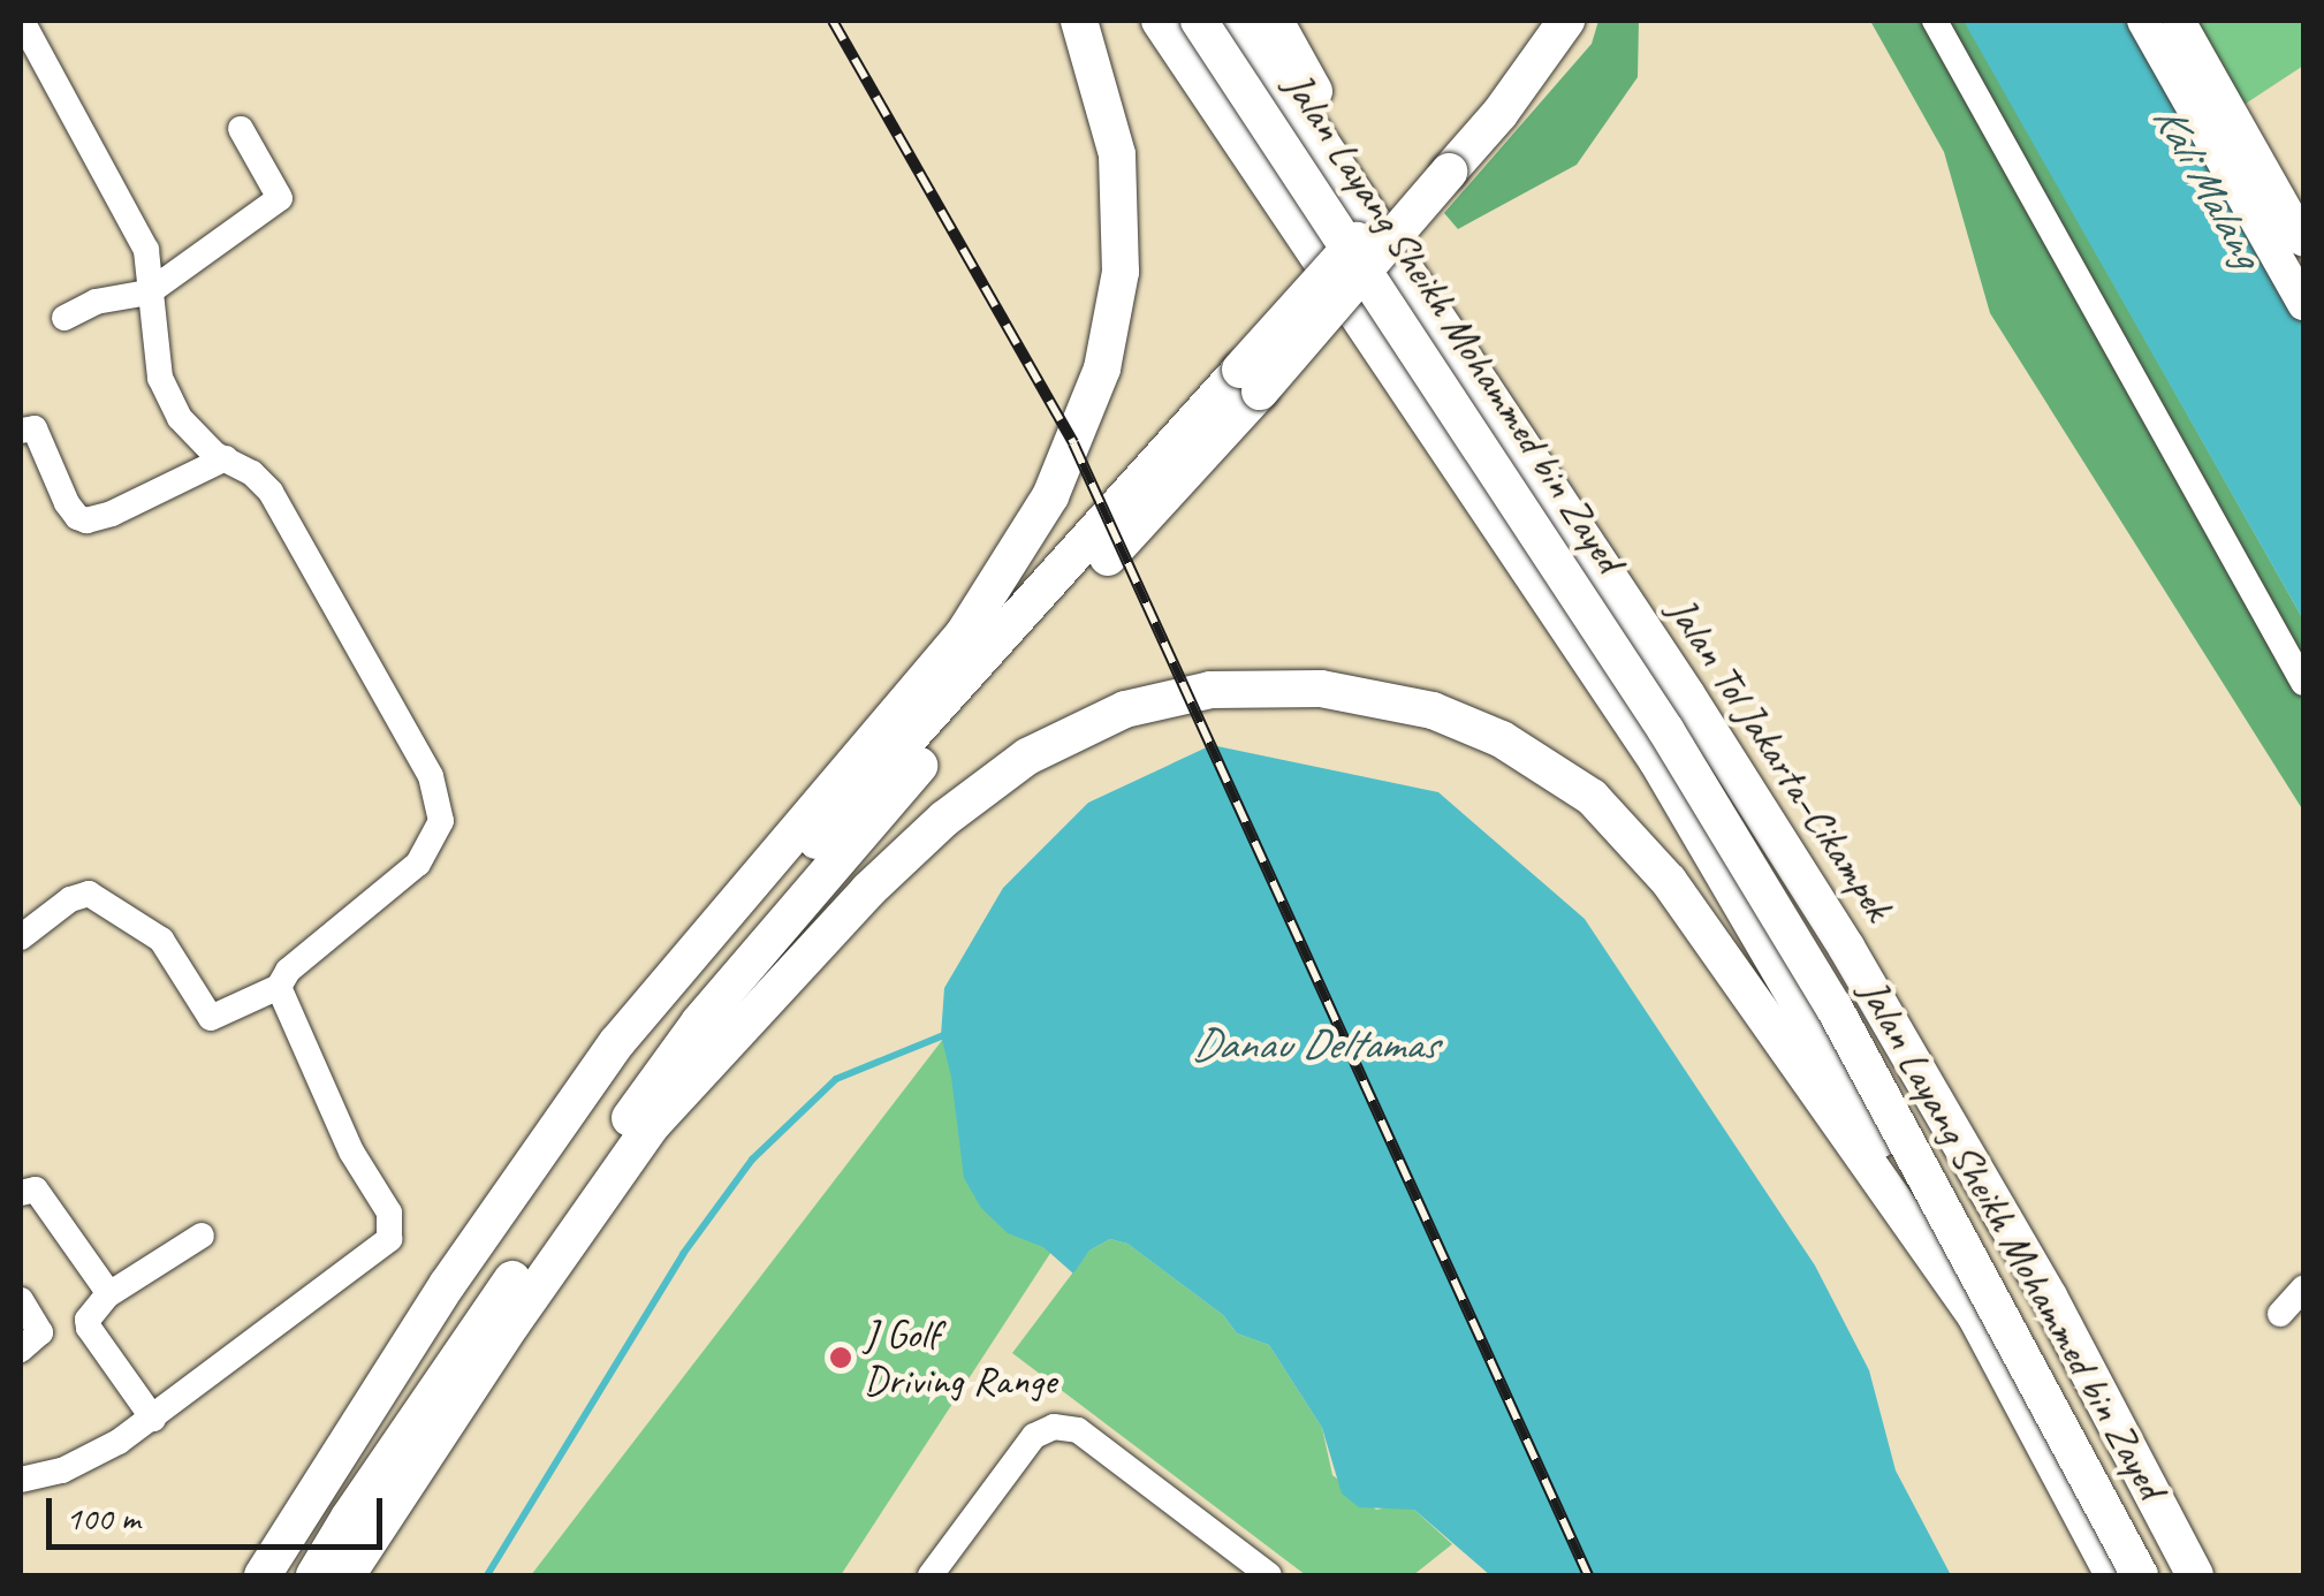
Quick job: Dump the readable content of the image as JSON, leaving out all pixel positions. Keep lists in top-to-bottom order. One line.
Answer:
{"streets":{"highway":["Jalan Layang Sheikh Mohammed bin Zayed","Jalan Tol Jakarta–Cikampek"]},"water":["Kali Malang","Danau Deltamas"],"places":["J Golf Driving Range"],"scale_bar":"100 m"}
